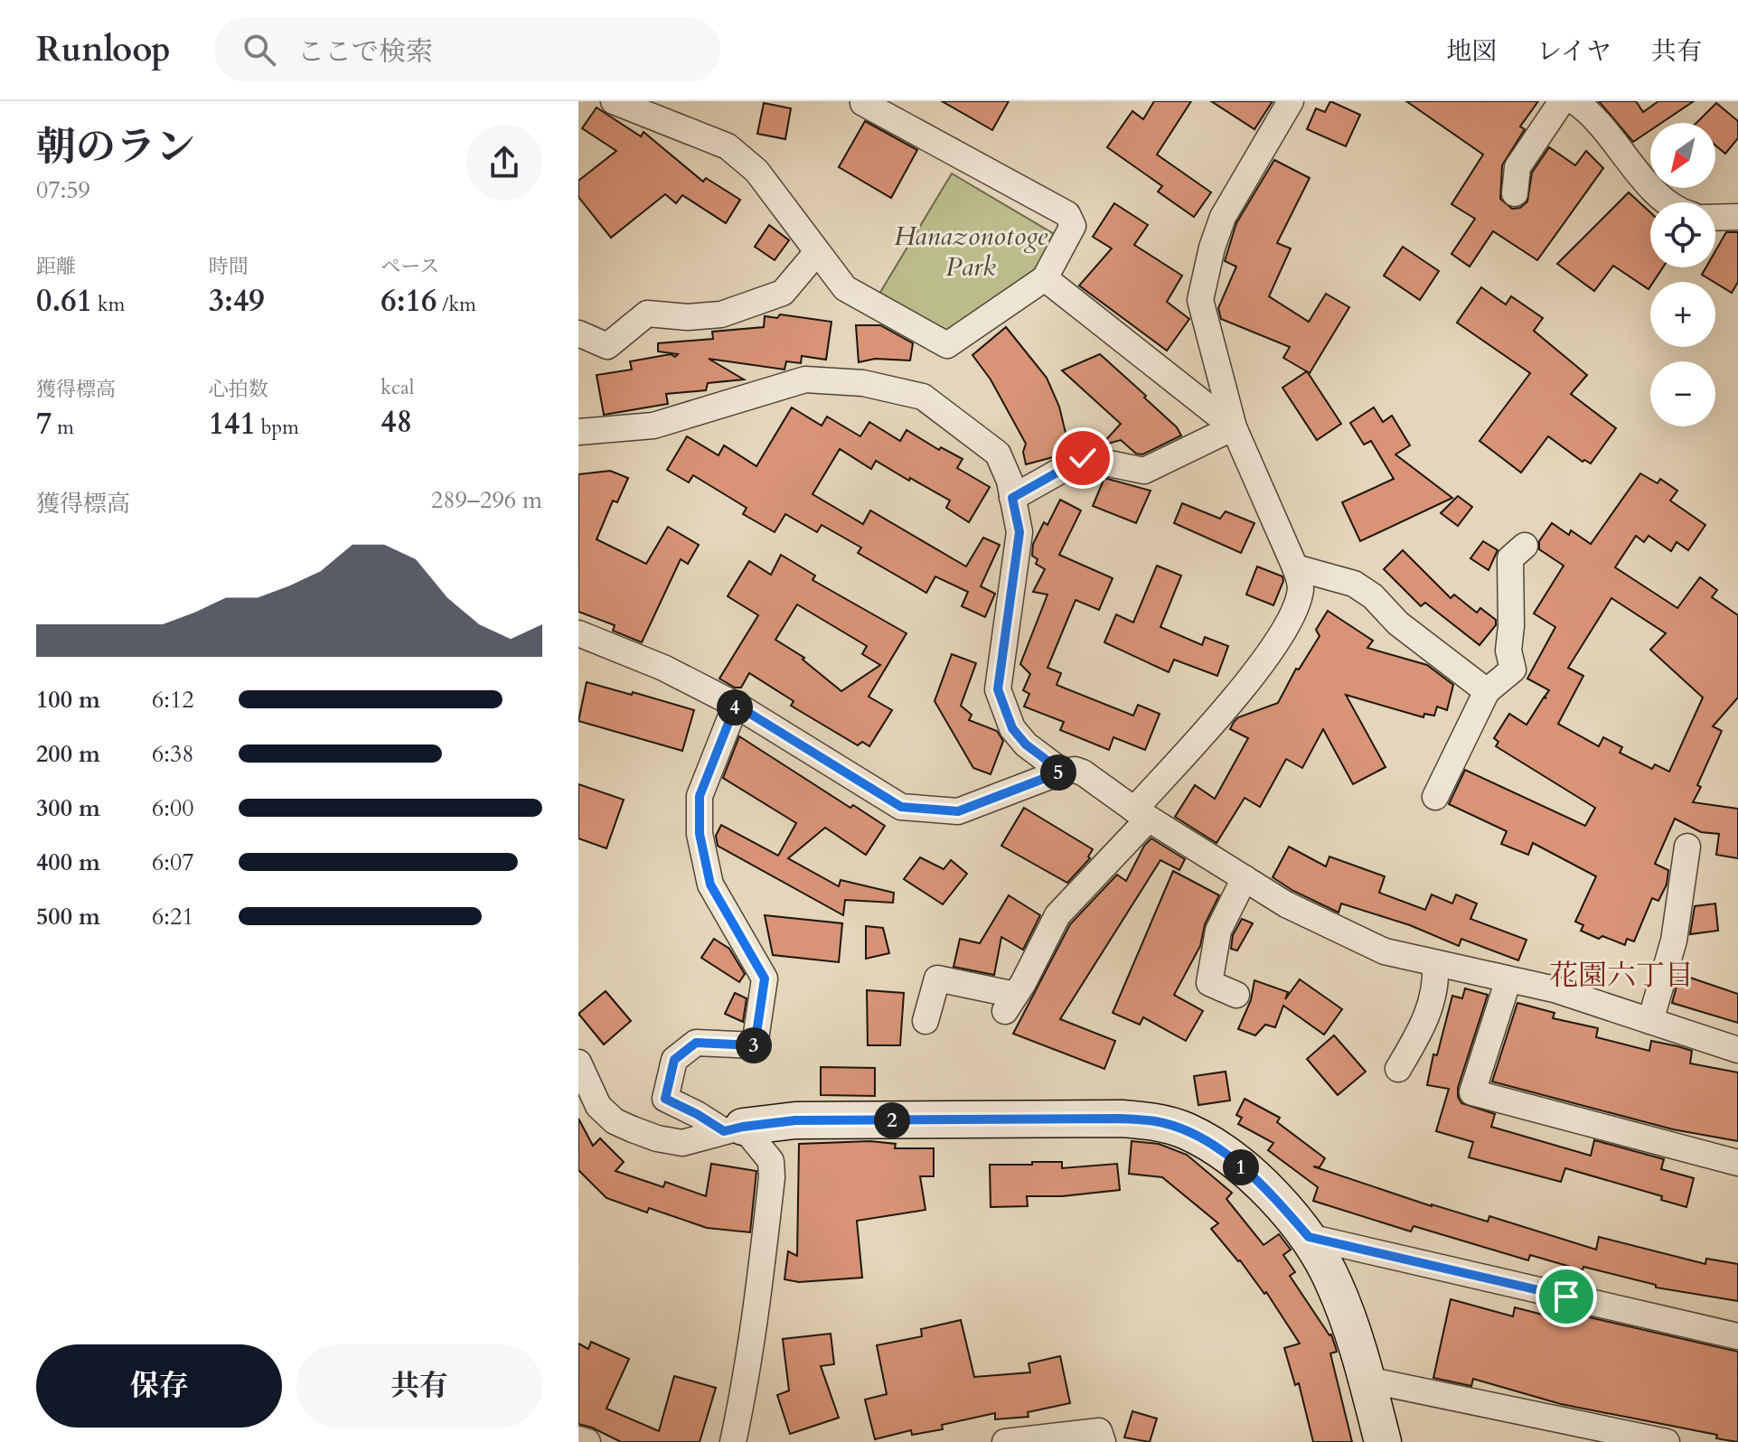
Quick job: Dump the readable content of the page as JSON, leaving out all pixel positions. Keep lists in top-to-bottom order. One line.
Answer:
{"districts":["花園六丁目"],"parks":["Hanazonotoge Park"],"north":"bottom left","page":{"header":"Runloop","search":"ここで検索","nav":["地図","レイヤ","共有"],"heading":["朝のラン","07:59"],"map_buttons":["+","−"],"stats":[["距離","0.61 km"],["時間","3:49"],["ペース","6:16 /km"],["獲得標高","7 m"],["心拍数","141 bpm"],["kcal","48"]],"chart":["獲得標高","289–296 m"],"list":[{"name":"100 m","note":"6:12"},{"name":"200 m","note":"6:38"},{"name":"300 m","note":"6:00"},{"name":"400 m","note":"6:07"},{"name":"500 m","note":"6:21"}],"pins":["4","5","3","2","1"],"buttons":["保存","共有"]}}
